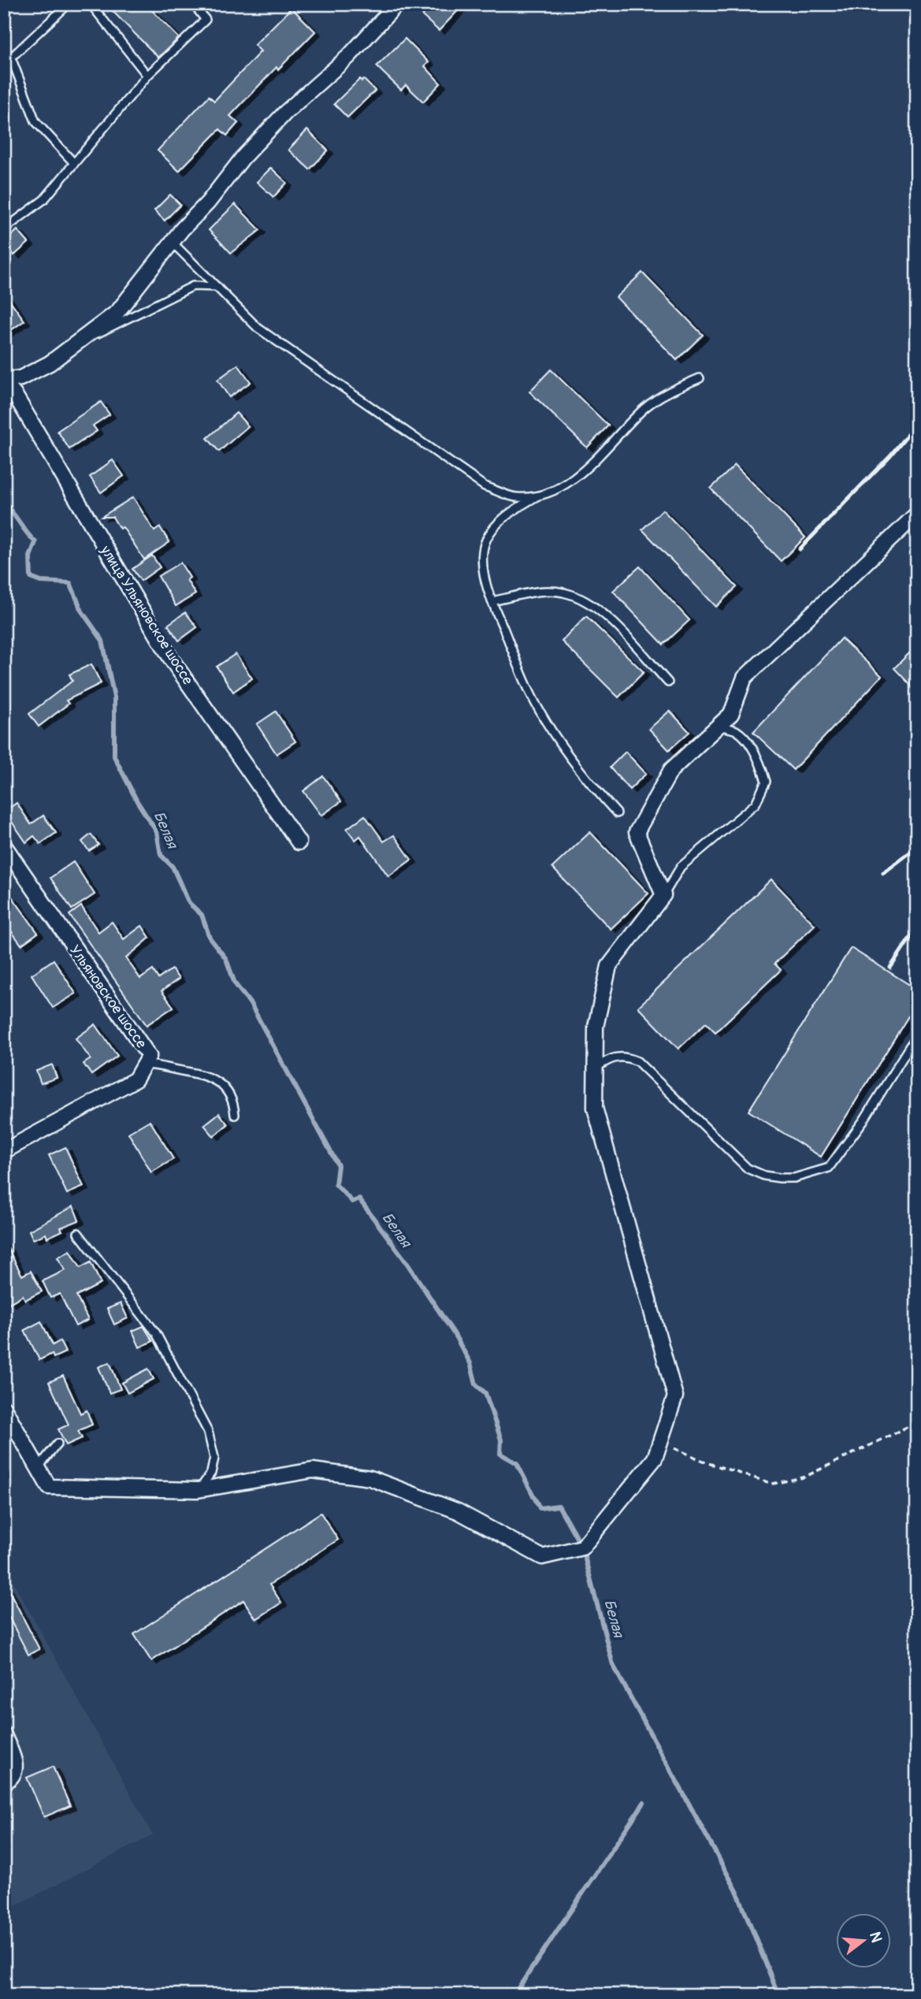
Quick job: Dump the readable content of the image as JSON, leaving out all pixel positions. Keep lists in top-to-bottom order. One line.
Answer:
{"streets":{"street":["улица Ульяновское шоссе","Ульяновское шоссе"]},"water":["Белая"],"north":"right"}
